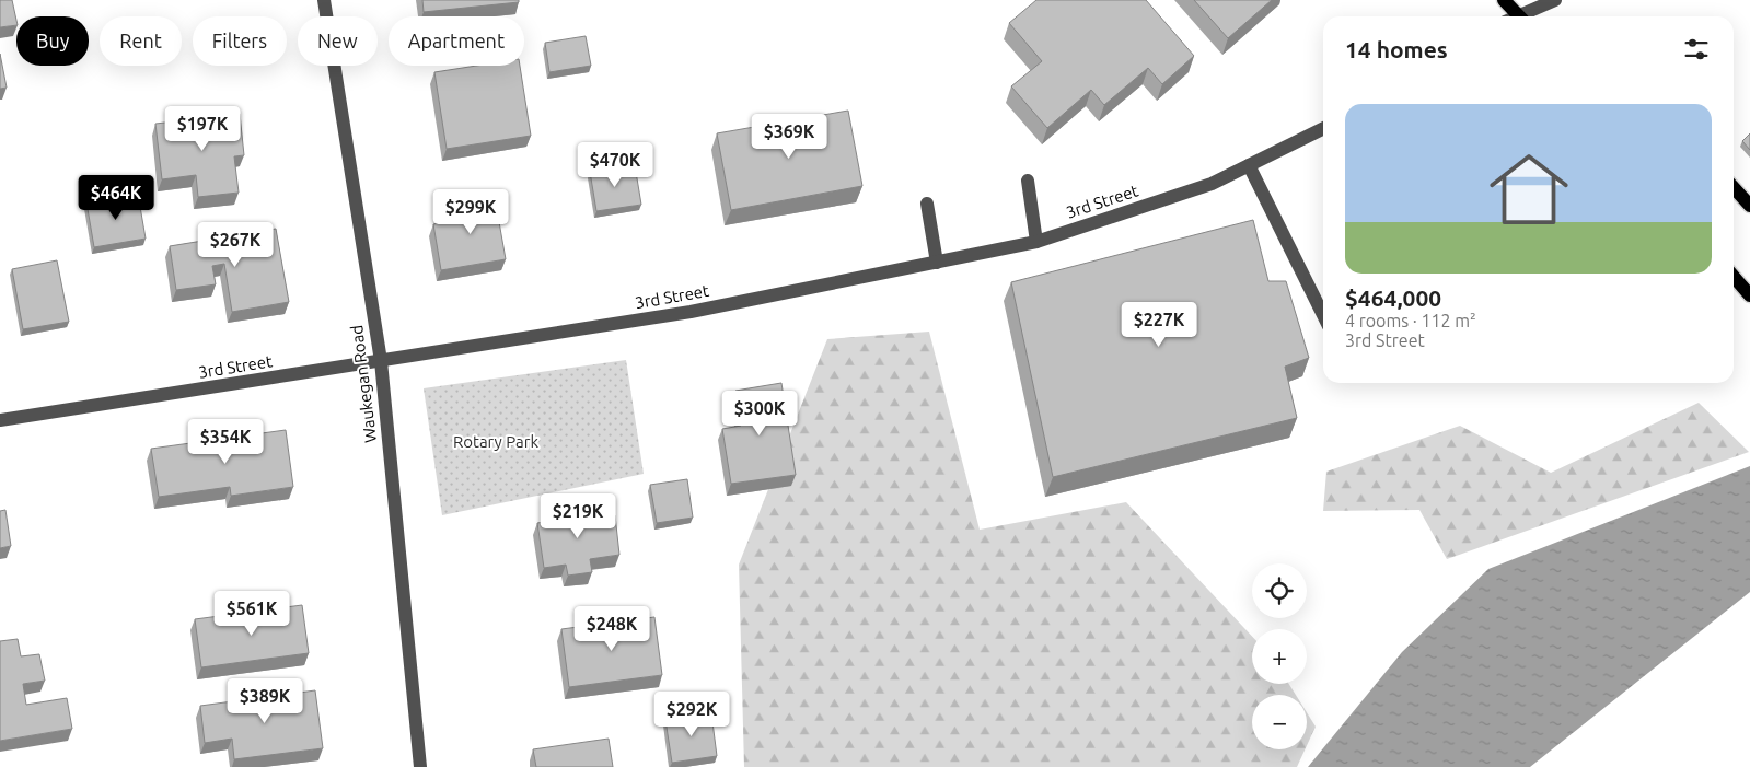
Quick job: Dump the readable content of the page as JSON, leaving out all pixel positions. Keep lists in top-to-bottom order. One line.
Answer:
{"streets":{"street":["3rd Street","Waukegan Road"]},"crossings":[["3rd Street","Waukegan Road"]],"parks":["Rotary Park"],"page":{"chip":["Buy","Rent","Filters","New","Apartment"],"heading":"14 homes","list":[{"name":"$464,000","note":"4 rooms · 112 m² · 3rd Street"}],"price":["$197K","$369K","$470K","$464K","$299K","$267K","$227K","$300K","$354K","$219K","$561K","$248K","$389K","$292K"],"map_buttons":["+","−"]}}
